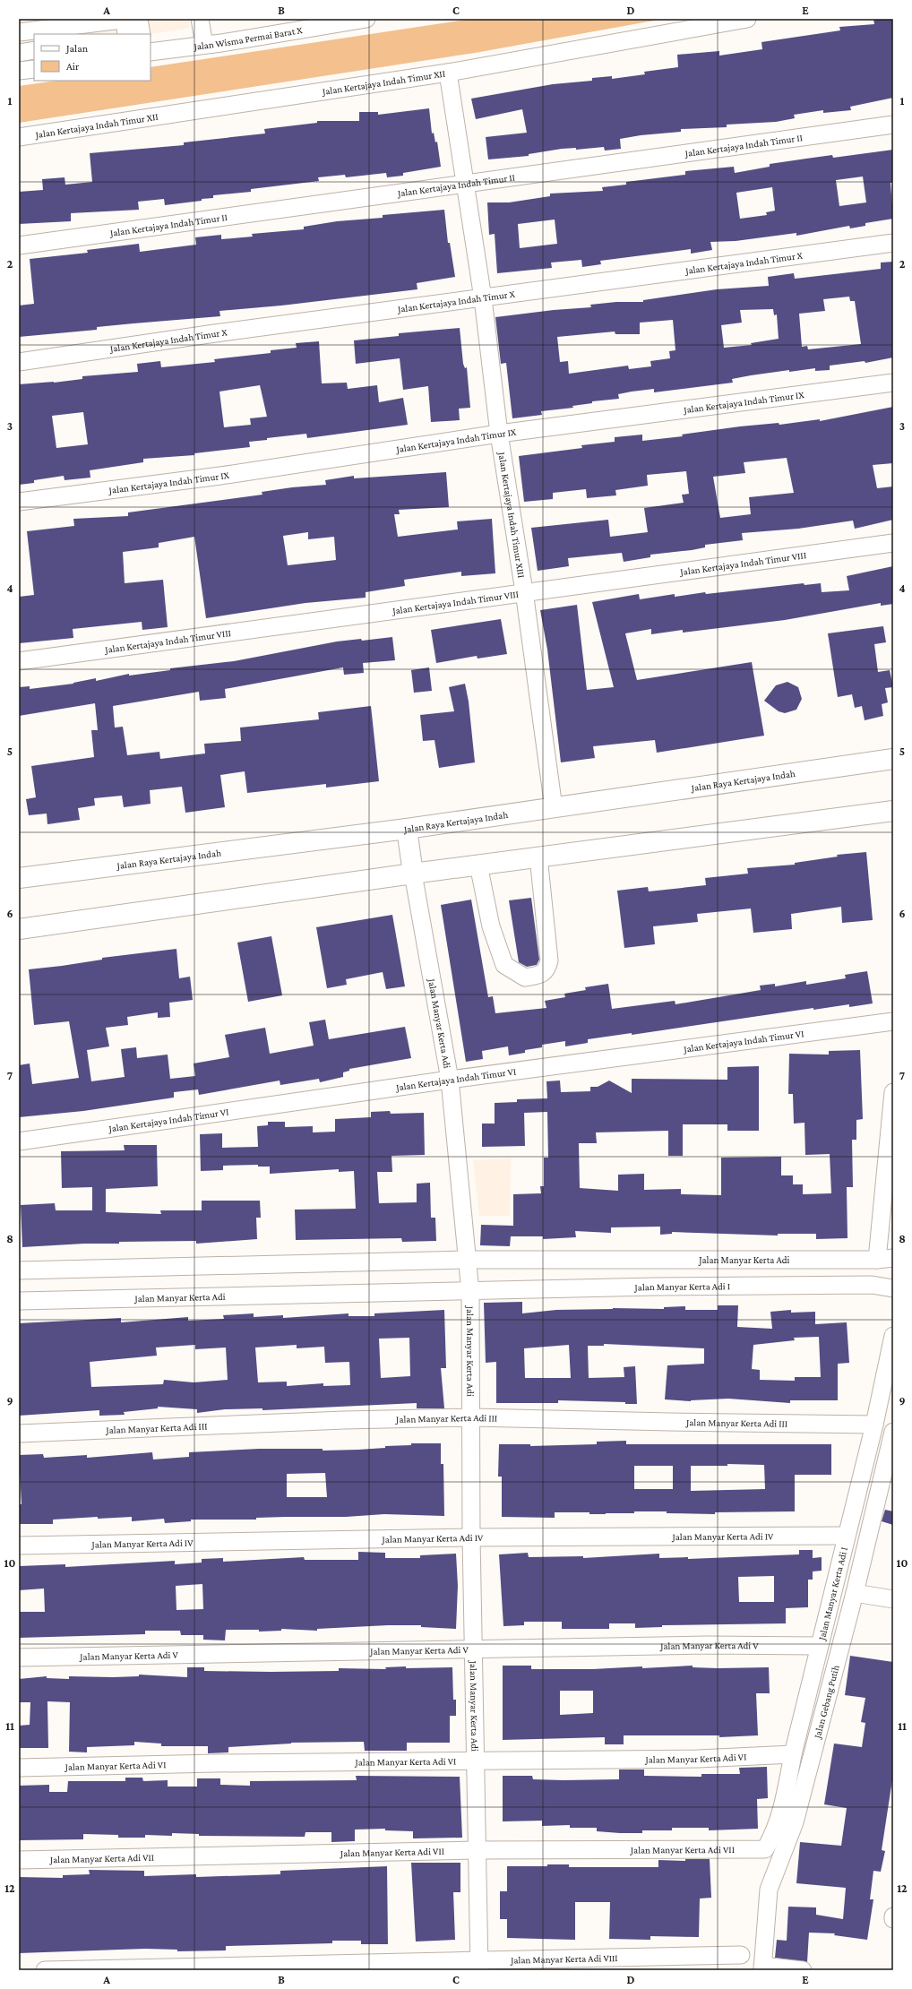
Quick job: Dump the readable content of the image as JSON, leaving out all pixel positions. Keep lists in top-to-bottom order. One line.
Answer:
{"streets":{"main road":["Jalan Raya Kertajaya Indah"],"street":["Jalan Wisma Permai Barat X","Jalan Kertajaya Indah Timur XII","Jalan Kertajaya Indah Timur II","Jalan Kertajaya Indah Timur X","Jalan Kertajaya Indah Timur IX","Jalan Kertajaya Indah Timur XIII","Jalan Kertajaya Indah Timur VIII","Jalan Manyar Kerta Adi","Jalan Kertajaya Indah Timur VI","Jalan Manyar Kerta Adi I","Jalan Manyar Kerta Adi III","Jalan Manyar Kerta Adi IV","Jalan Manyar Kerta Adi V","Jalan Gebang Putih","Jalan Manyar Kerta Adi VI","Jalan Manyar Kerta Adi VII","Jalan Manyar Kerta Adi VIII"]},"crossings":[["Jalan Kertajaya Indah Timur XII","Jalan Kertajaya Indah Timur XIII"],["Jalan Kertajaya Indah Timur II","Jalan Kertajaya Indah Timur XIII"],["Jalan Kertajaya Indah Timur X","Jalan Kertajaya Indah Timur XIII"],["Jalan Kertajaya Indah Timur IX","Jalan Kertajaya Indah Timur XIII"],["Jalan Kertajaya Indah Timur XIII","Jalan Kertajaya Indah Timur VIII"],["Jalan Kertajaya Indah Timur XIII","Jalan Raya Kertajaya Indah"],["Jalan Manyar Kerta Adi","Jalan Kertajaya Indah Timur VI"],["Jalan Manyar Kerta Adi","Jalan Manyar Kerta Adi I"],["Jalan Manyar Kerta Adi","Jalan Manyar Kerta Adi III"],["Jalan Manyar Kerta Adi","Jalan Manyar Kerta Adi IV"],["Jalan Manyar Kerta Adi","Jalan Manyar Kerta Adi V"],["Jalan Manyar Kerta Adi","Jalan Manyar Kerta Adi VI"],["Jalan Manyar Kerta Adi","Jalan Manyar Kerta Adi VII"],["Jalan Manyar Kerta Adi","Jalan Manyar Kerta Adi VIII"],["Jalan Manyar Kerta Adi I","Jalan Manyar Kerta Adi III"],["Jalan Manyar Kerta Adi I","Jalan Manyar Kerta Adi IV"],["Jalan Manyar Kerta Adi I","Jalan Manyar Kerta Adi V"],["Jalan Manyar Kerta Adi I","Jalan Manyar Kerta Adi VI"],["Jalan Manyar Kerta Adi I","Jalan Manyar Kerta Adi VII"]],"legend":["Jalan","Air"],"grid":{"columns":["A","B","C","D","E"],"rows":["1","2","3","4","5","6","7","8","9","10","11","12"]}}
